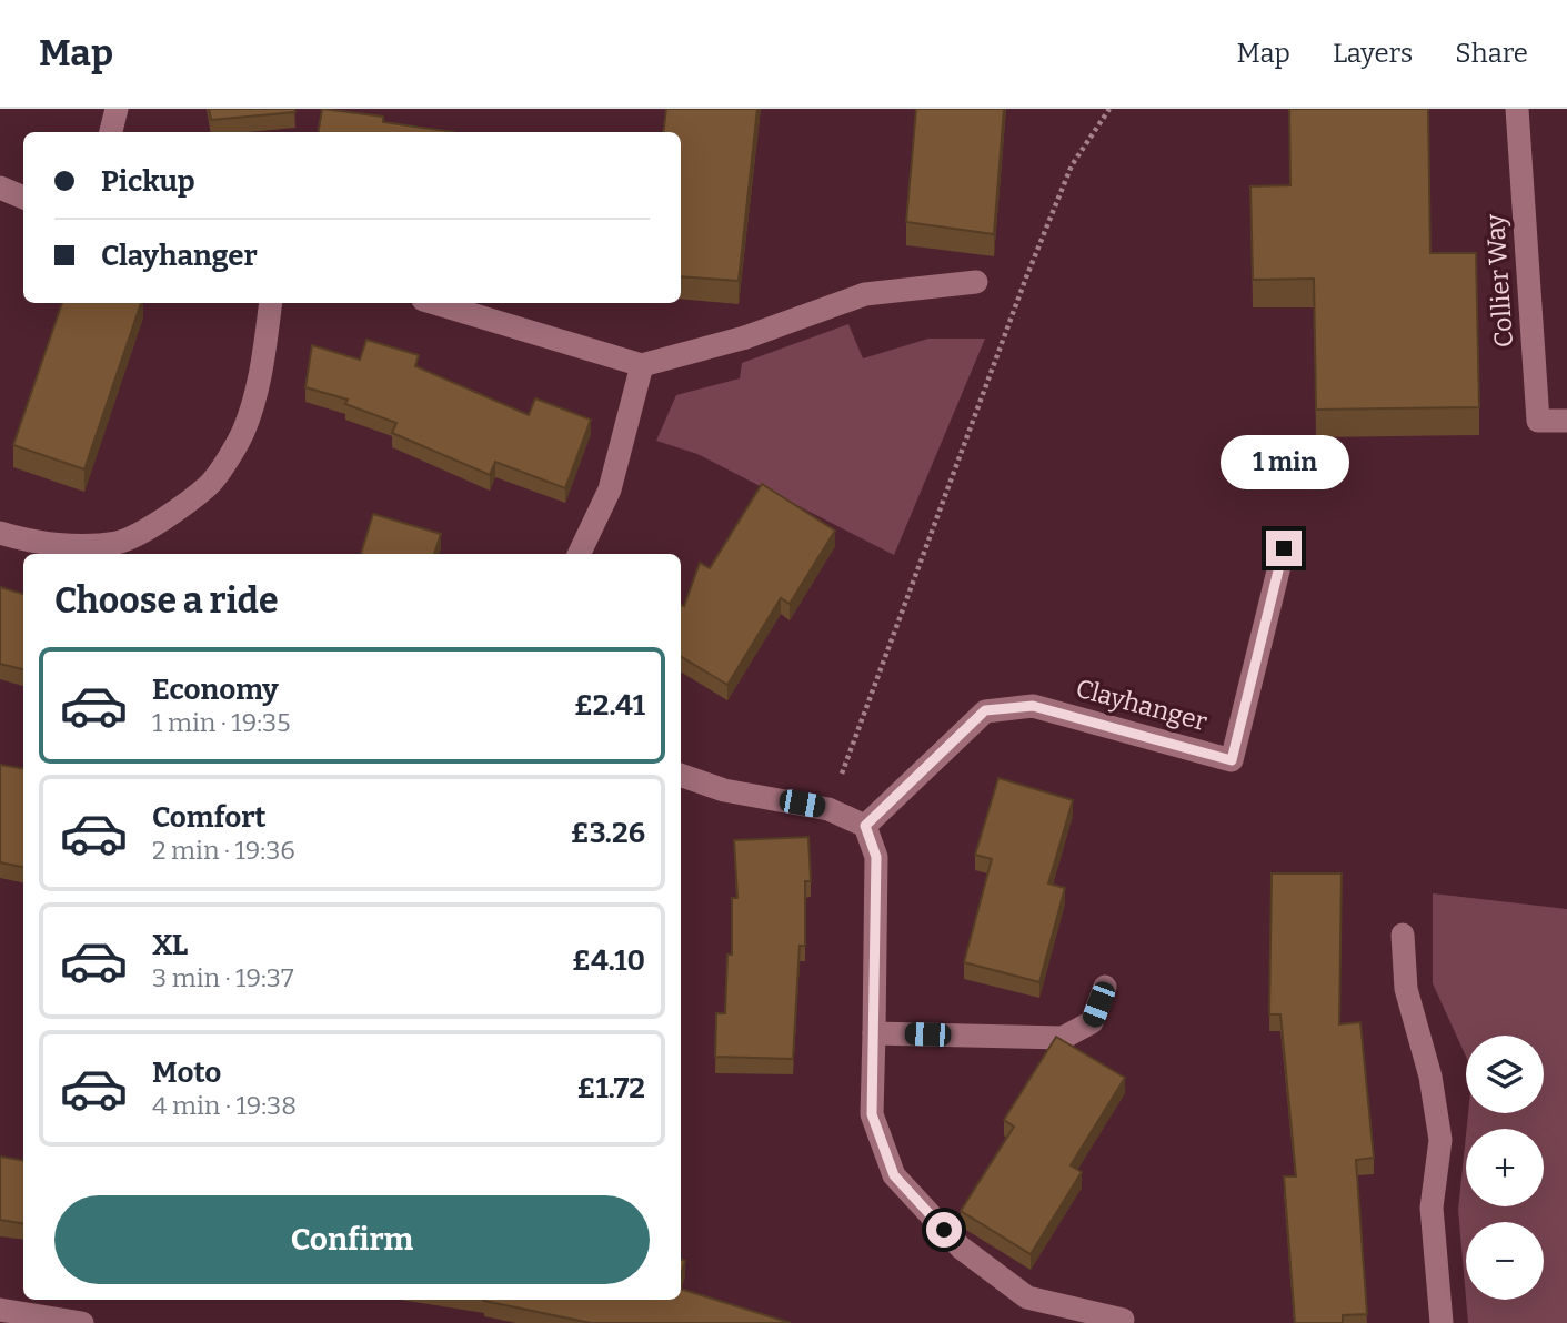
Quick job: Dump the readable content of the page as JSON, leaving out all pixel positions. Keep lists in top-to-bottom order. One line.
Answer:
{"streets":{"street":["Collier Way","Clayhanger"]},"page":{"header":"Map","nav":["Map","Layers","Share"],"banner":["Pickup","Clayhanger"],"bubble":"1 min","heading":"Choose a ride","list":[{"name":"Economy","note":"1 min · 19:35","value":"£2.41"},{"name":"Comfort","note":"2 min · 19:36","value":"£3.26"},{"name":"XL","note":"3 min · 19:37","value":"£4.10"},{"name":"Moto","note":"4 min · 19:38","value":"£1.72"}],"map_buttons":["+","−"],"buttons":"Confirm"}}
